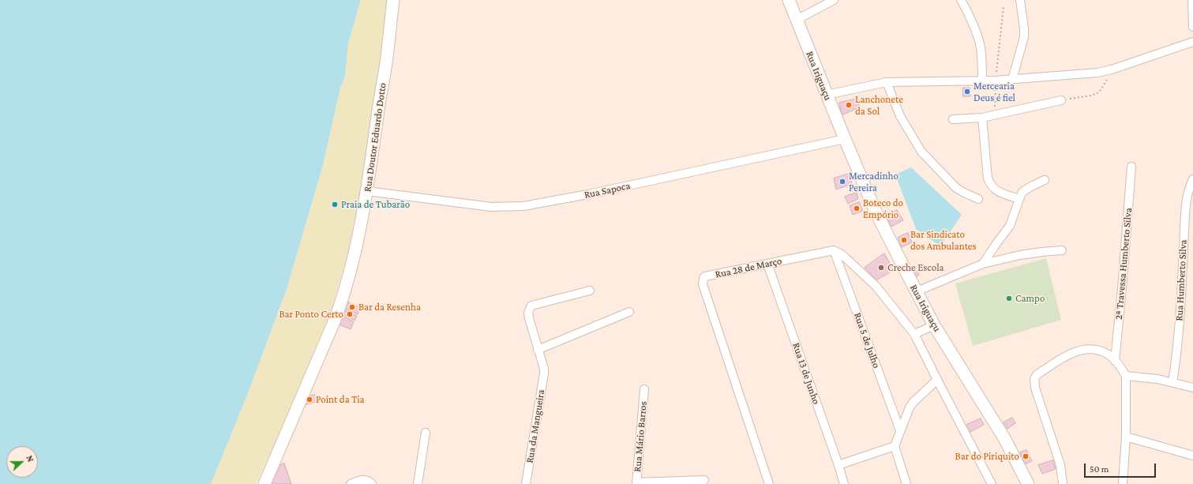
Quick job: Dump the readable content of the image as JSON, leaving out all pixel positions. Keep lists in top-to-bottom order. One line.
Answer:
{"streets":{"main road":["Rua Iriguaçu","Rua Doutor Eduardo Dotto"],"street":["Rua Sapoca","2ª Travessa Humberto Silva","Rua 28 de Março","Rua Humberto Silva","Rua 5 de Julho","Rua 13 de Junho","Rua da Mangueira","Rua Mário Barros"]},"crossings":[["Rua Iriguaçu","Rua Sapoca"],["Rua Doutor Eduardo Dotto","Rua Sapoca"],["Rua 28 de Março","Rua 5 de Julho"],["Rua 28 de Março","Rua 13 de Junho"]],"places":["Mercearia Deus é fiel","Lanchonete da Sol","Mercadinho Pereira","Praia de Tubarão","Boteco do Empório","Bar Sindicato dos Ambulantes","Creche Escola","Campo","Bar da Resenha","Bar Ponto Certo","Point da Tia","Bar do Piriquito"],"scale_bar":"50 m","north":"right"}
